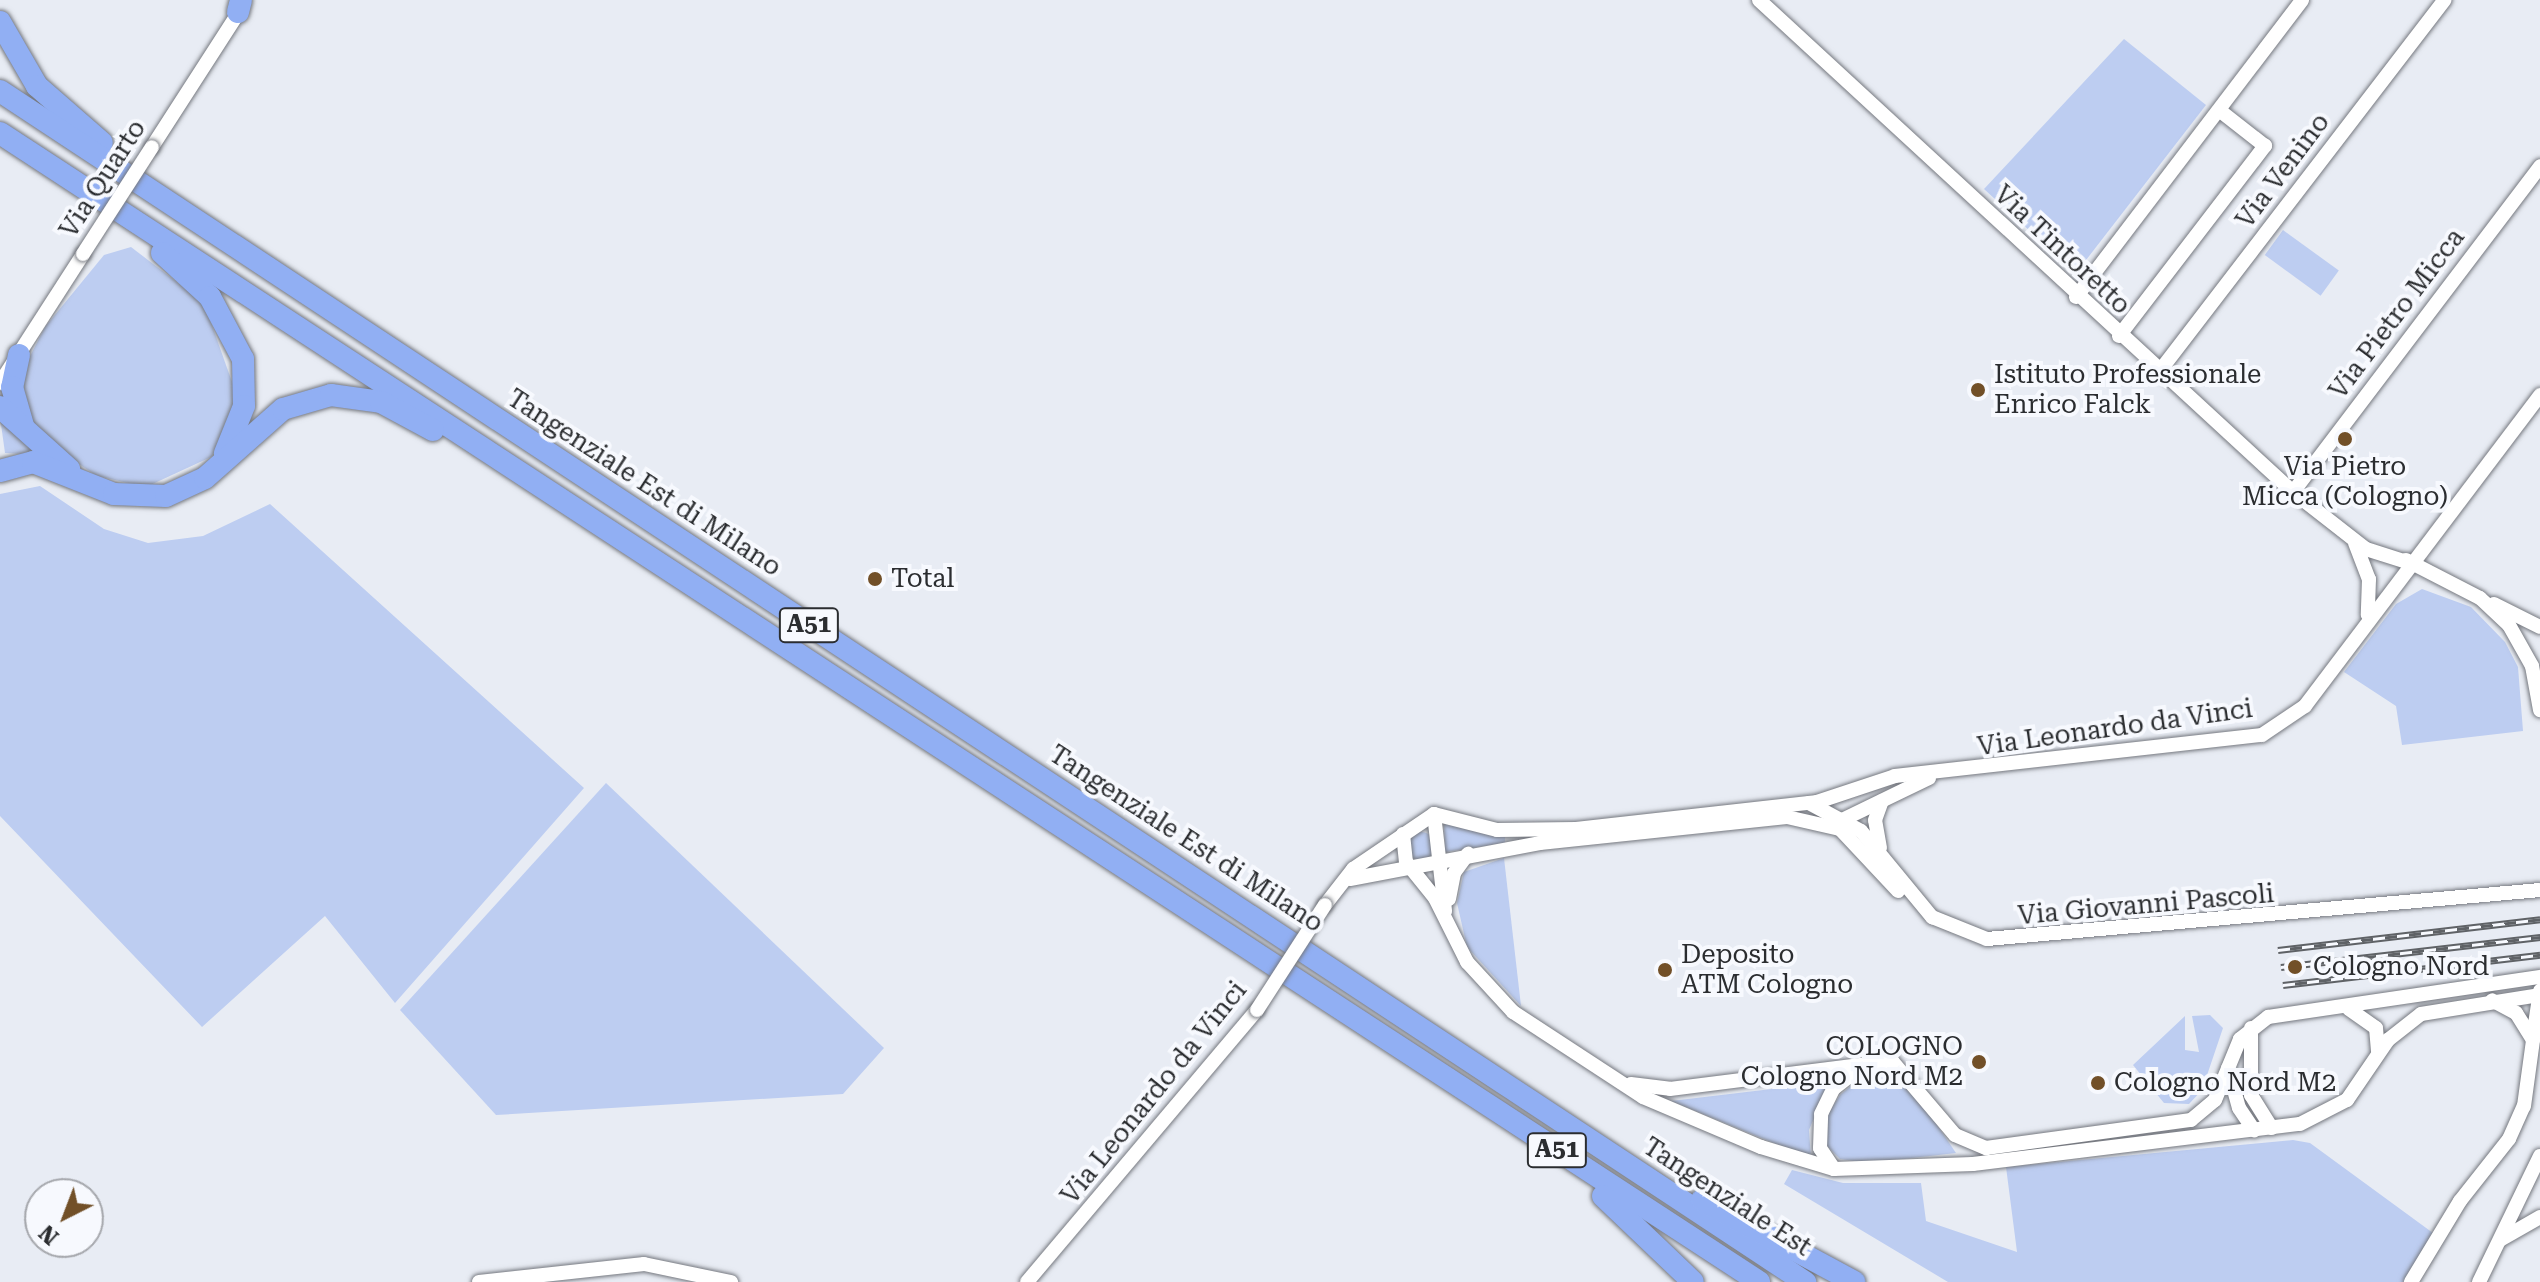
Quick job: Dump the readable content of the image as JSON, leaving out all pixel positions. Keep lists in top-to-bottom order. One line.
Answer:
{"streets":{"highway":["Tangenziale Est di Milano","A51","Tangenziale Est"],"street":["Via Venino","Via Quarto","Via Tintoretto","Via Pietro Micca","Via Leonardo da Vinci","Via Giovanni Pascoli"]},"crossings":[["Via Venino","Via Tintoretto"],["Via Tintoretto","Via Pietro Micca"],["Via Tintoretto","Via Leonardo da Vinci"],["Tangenziale Est di Milano","Tangenziale Est"],["A51","Tangenziale Est"],["Via Leonardo da Vinci","Via Giovanni Pascoli"]],"places":["Istituto Professionale Enrico Falck","Via Pietro Micca (Cologno)","Total","Cologno Nord","Deposito ATM Cologno","COLOGNO Cologno Nord M2","Cologno Nord M2"],"north":"bottom left"}
